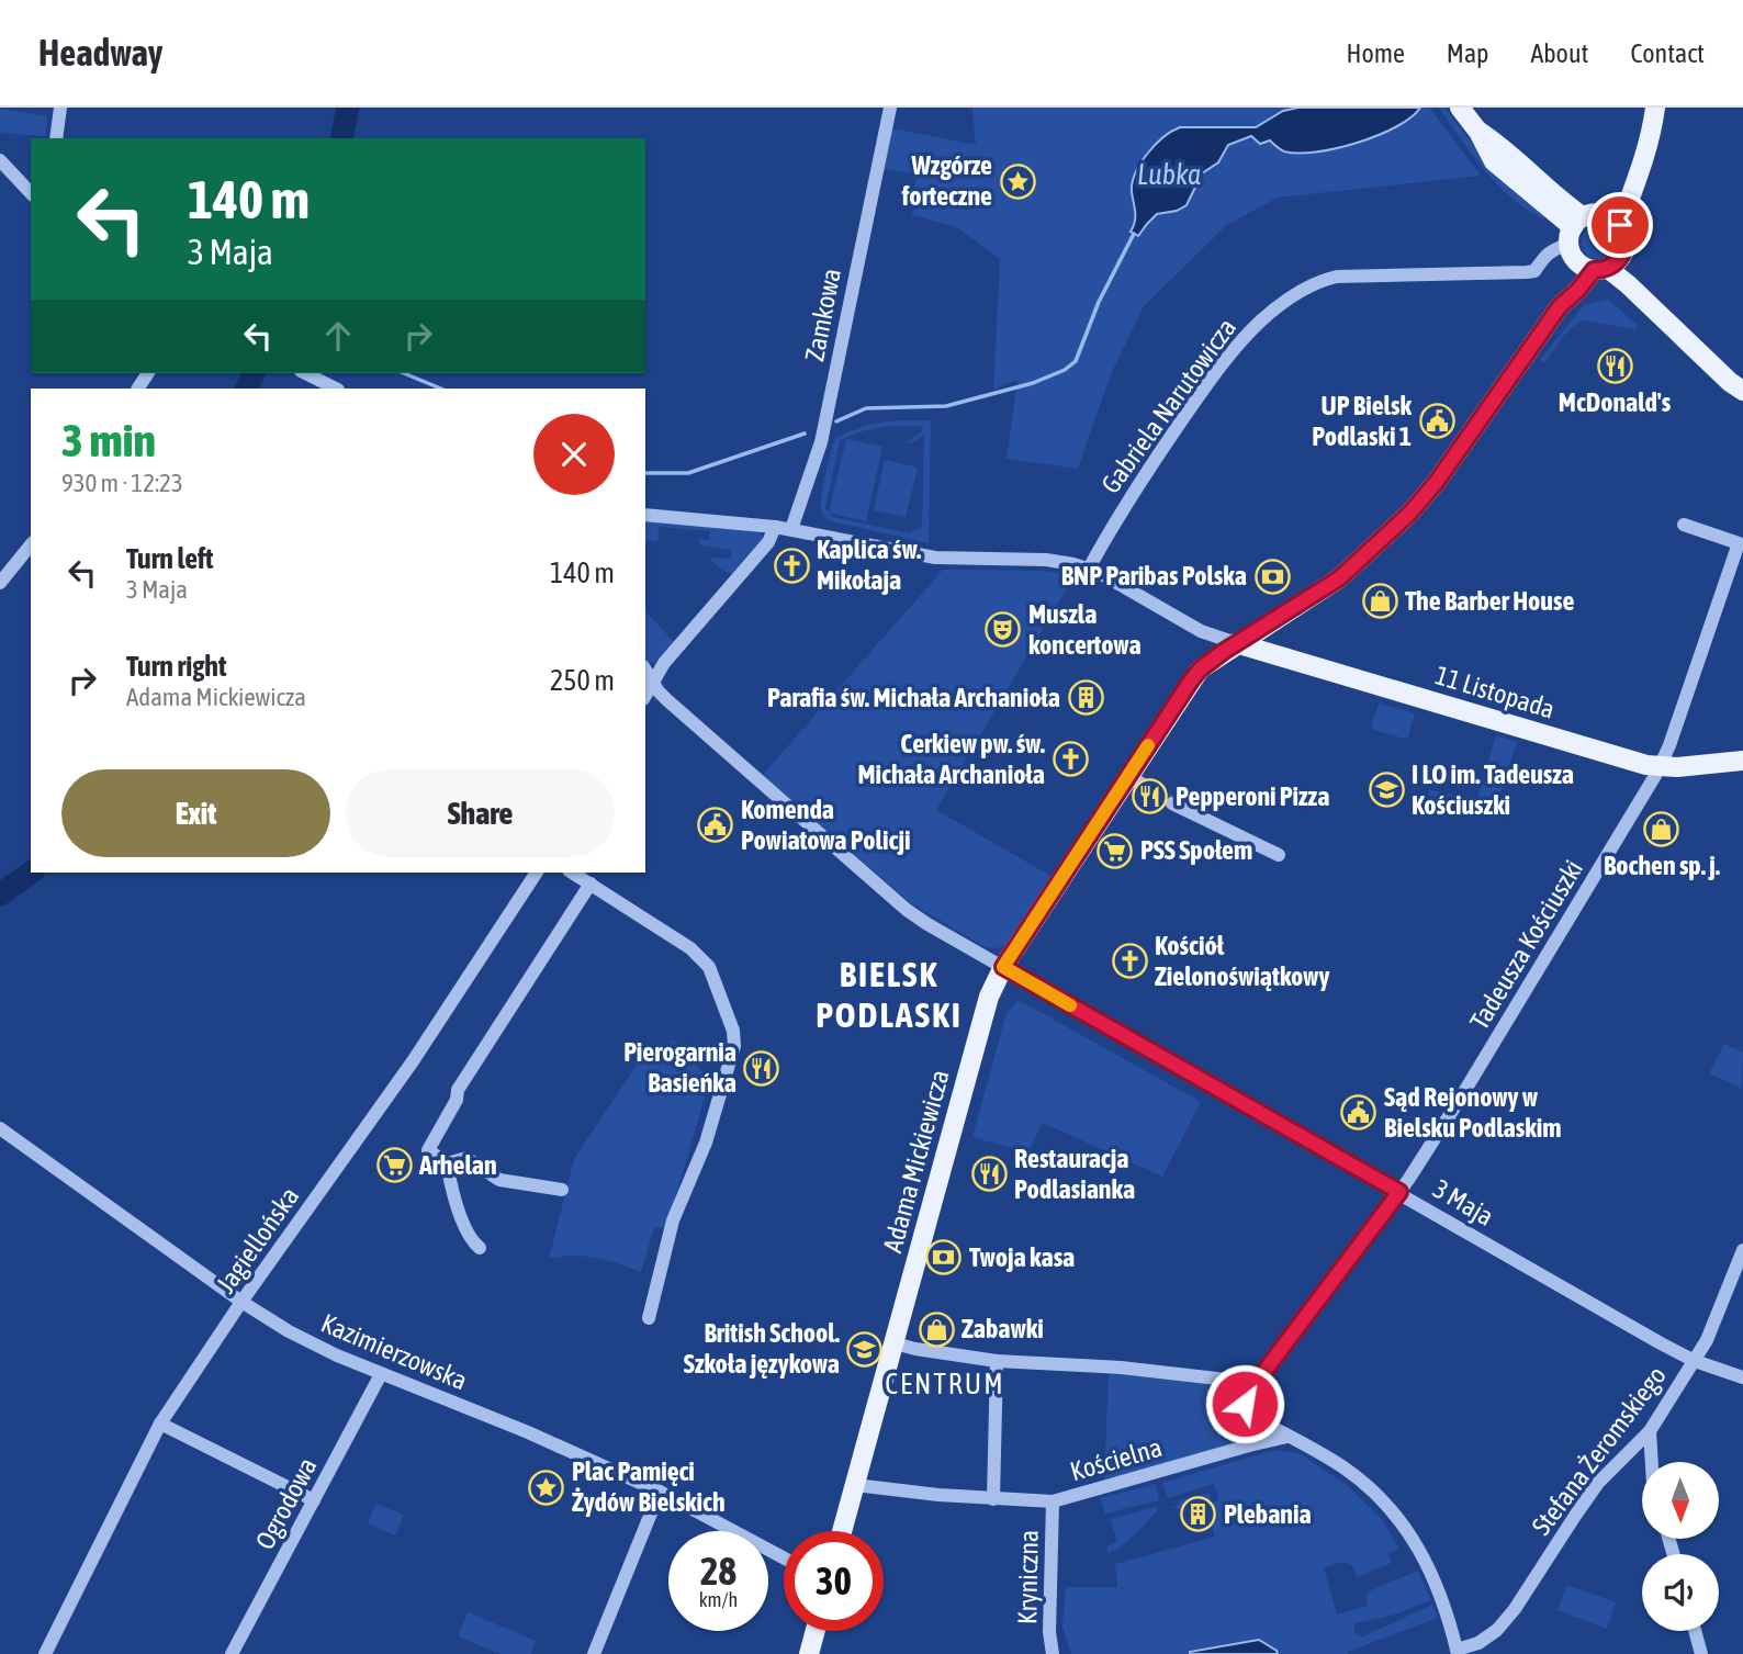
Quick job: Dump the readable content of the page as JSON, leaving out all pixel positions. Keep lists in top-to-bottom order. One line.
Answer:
{"streets":{"main road":["11 Listopada","Adama Mickiewicza"],"street":["Zamkowa","Gabriela Narutowicza","Tadeusza Kościuszki","3 Maja","Jagiellońska","Kazimierzowska","Stefana Żeromskiego","Kościelna","Ogrodowa","Kryniczna"]},"crossings":[["Gabriela Narutowicza","Adama Mickiewicza"],["11 Listopada","Tadeusza Kościuszki"],["11 Listopada","Adama Mickiewicza"],["Tadeusza Kościuszki","3 Maja"],["Adama Mickiewicza","3 Maja"],["Adama Mickiewicza","Kościelna"],["3 Maja","Stefana Żeromskiego"],["Jagiellońska","Kazimierzowska"],["Kazimierzowska","Ogrodowa"],["Kościelna","Kryniczna"]],"districts":["BIELSK PODLASKI","CENTRUM"],"water":["Lubka"],"places":{"place":["Wzgórze forteczne","Plac Pamięci Żydów Bielskich"],"restaurant":["McDonald's","Pepperoni Pizza","Pierogarnia Basieńka","Restauracja Podlasianka"],"public building":["UP Bielsk Podlaski 1","Komenda Powiatowa Policji","Sąd Rejonowy w Bielsku Podlaskim"],"church":["Kaplica św. Mikołaja","Cerkiew pw. św. Michała Archanioła","Kościół Zielonoświątkowy"],"bank":["BNP Paribas Polska","Twoja kasa"],"shop":["The Barber House","Bochen sp. j.","Zabawki"],"theatre":["Muszla koncertowa"],"building":["Parafia św. Michała Archanioła","Plebania"],"school or university":["I LO im. Tadeusza Kościuszki","British School. Szkoła językowa"],"supermarket":["PSS Społem","Arhelan"]},"north":"bottom","page":{"header":"Headway","nav":["Home","Map","About","Contact"],"turn":["140 m","3 Maja"],"heading":["3 min","930 m · 12:23"],"list":[{"name":"Turn left","note":"3 Maja","value":"140 m"},{"name":"Turn right","note":"Adama Mickiewicza","value":"250 m"}],"buttons":["Exit","Share"],"speed":"28 km/h","limit":"30"}}
